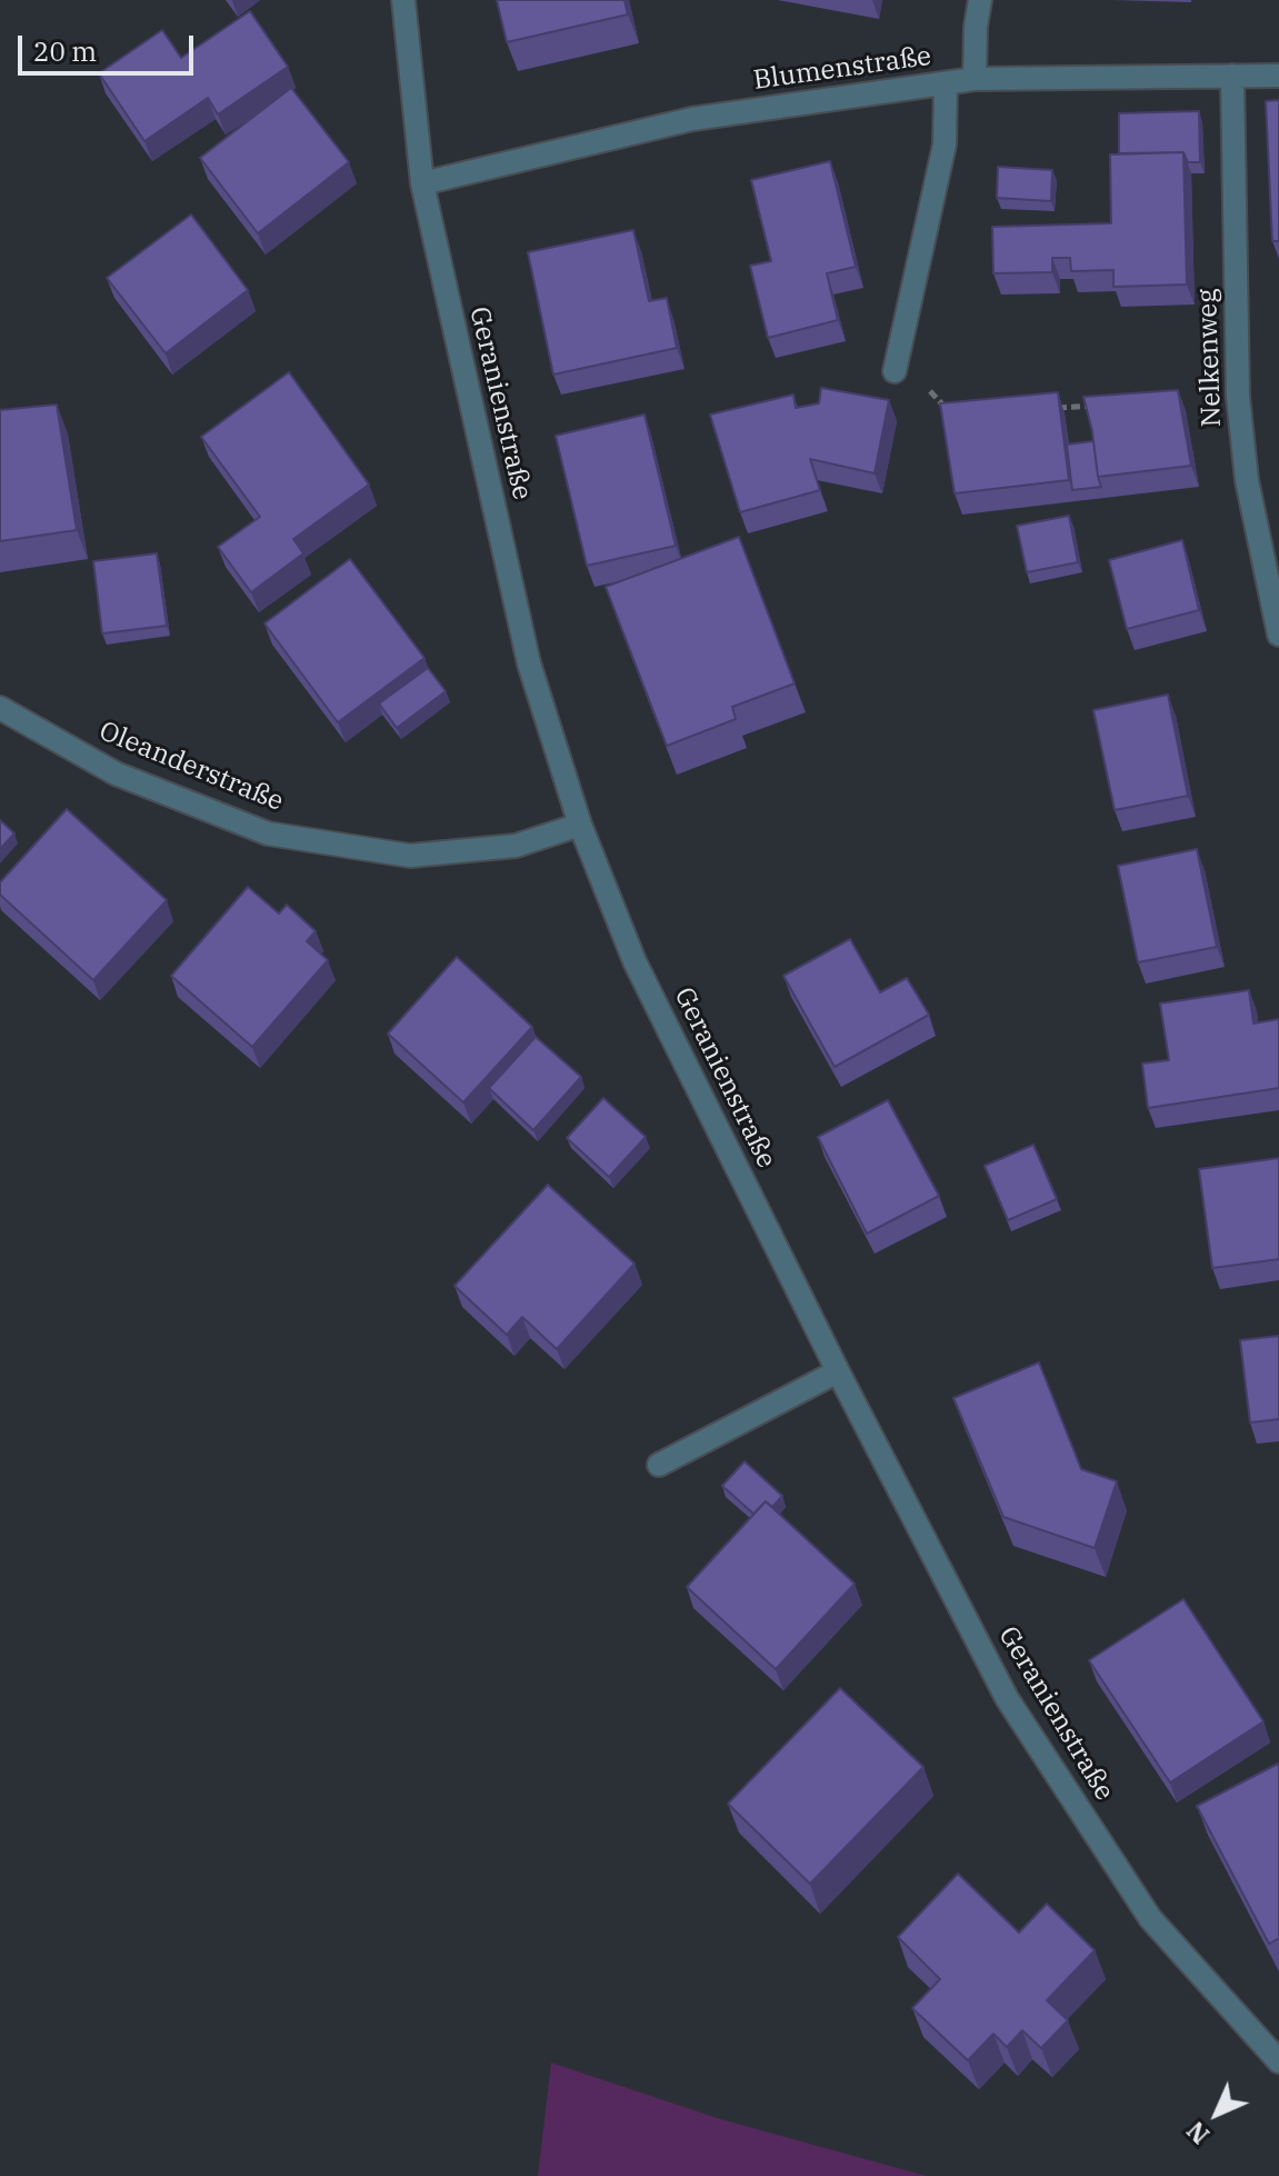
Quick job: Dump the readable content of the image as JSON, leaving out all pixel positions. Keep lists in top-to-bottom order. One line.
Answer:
{"streets":{"street":["Blumenstraße","Nelkenweg","Geranienstraße","Oleanderstraße"]},"crossings":[["Blumenstraße","Nelkenweg"],["Blumenstraße","Geranienstraße"],["Geranienstraße","Oleanderstraße"]],"scale_bar":"20 m","north":"bottom left"}
